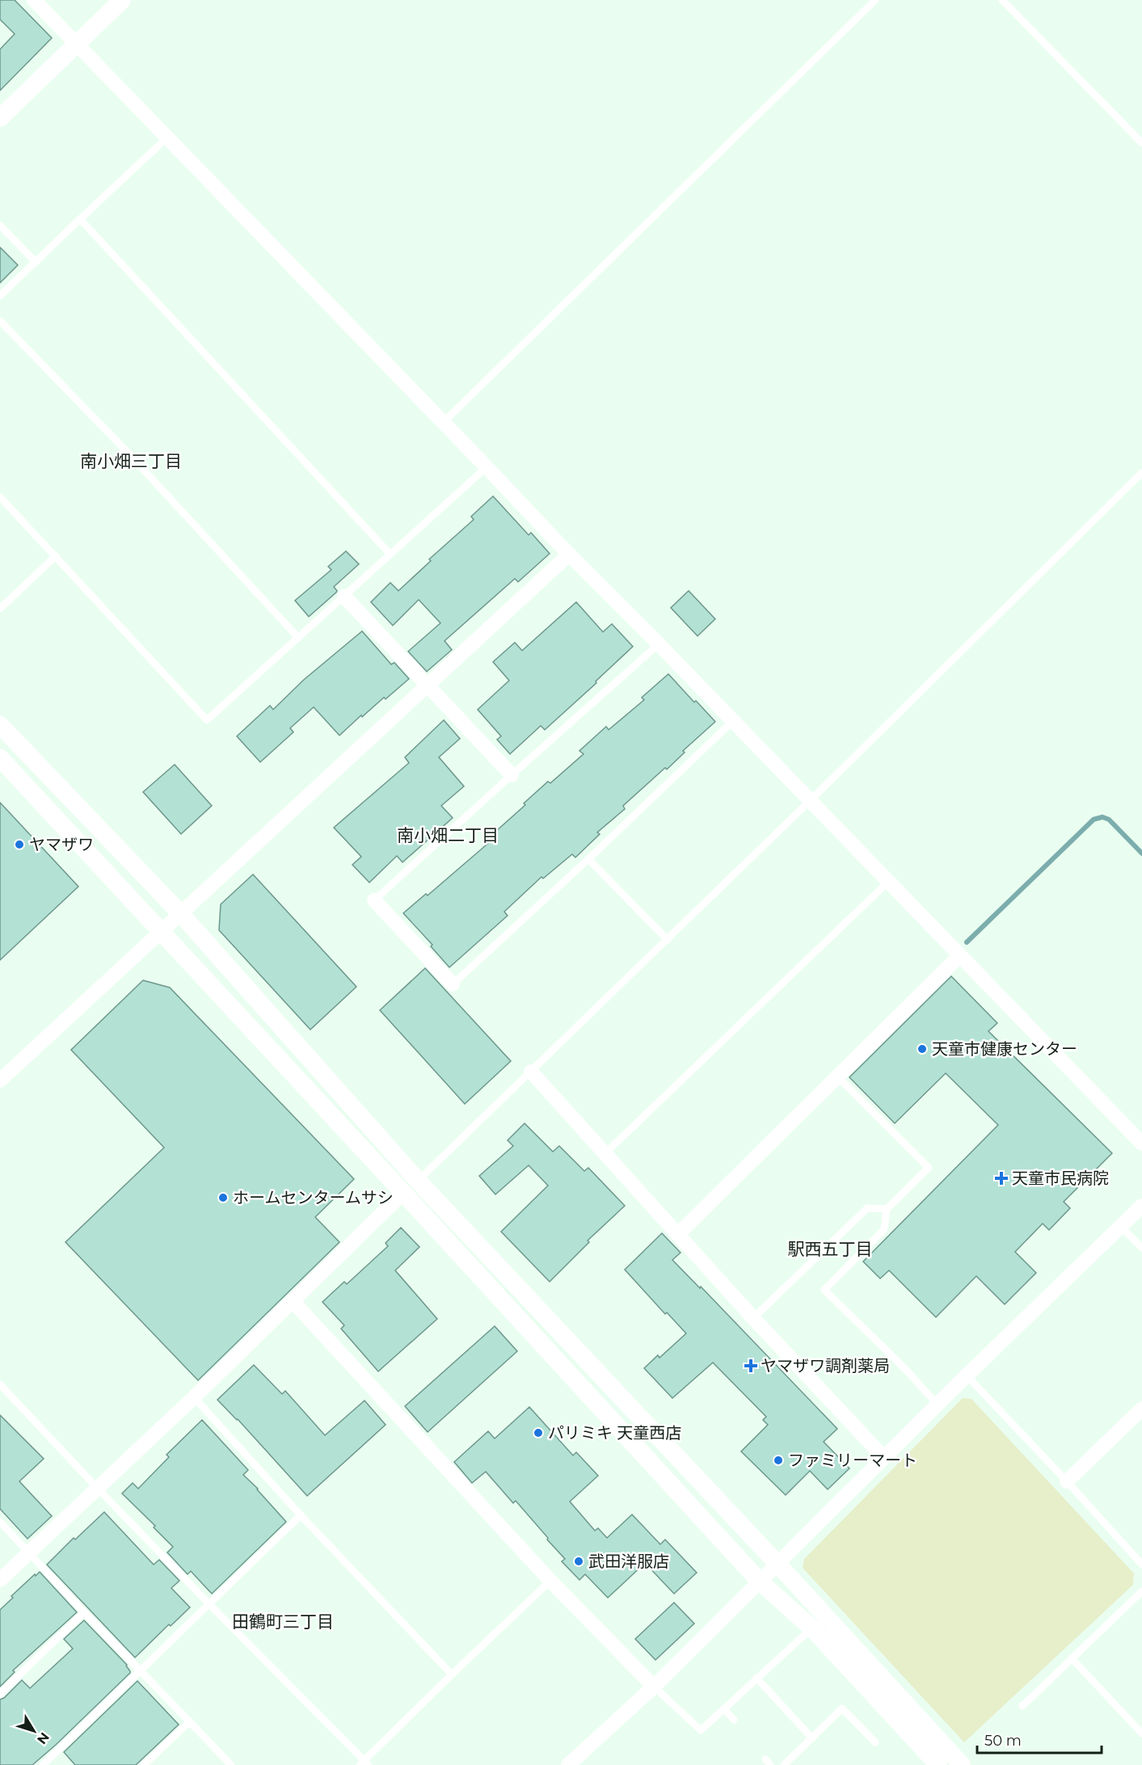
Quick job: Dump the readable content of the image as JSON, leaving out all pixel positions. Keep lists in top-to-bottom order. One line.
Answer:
{"districts":["南小畑三丁目","南小畑二丁目","駅西五丁目","田鶴町三丁目"],"places":{"other":["ヤマザワ","天童市健康センター","ホームセンタームサシ","パリミキ 天童西店","ファミリーマート","武田洋服店"],"health":["天童市民病院","ヤマザワ調剤薬局"]},"scale_bar":"50 m","north":"bottom right"}
